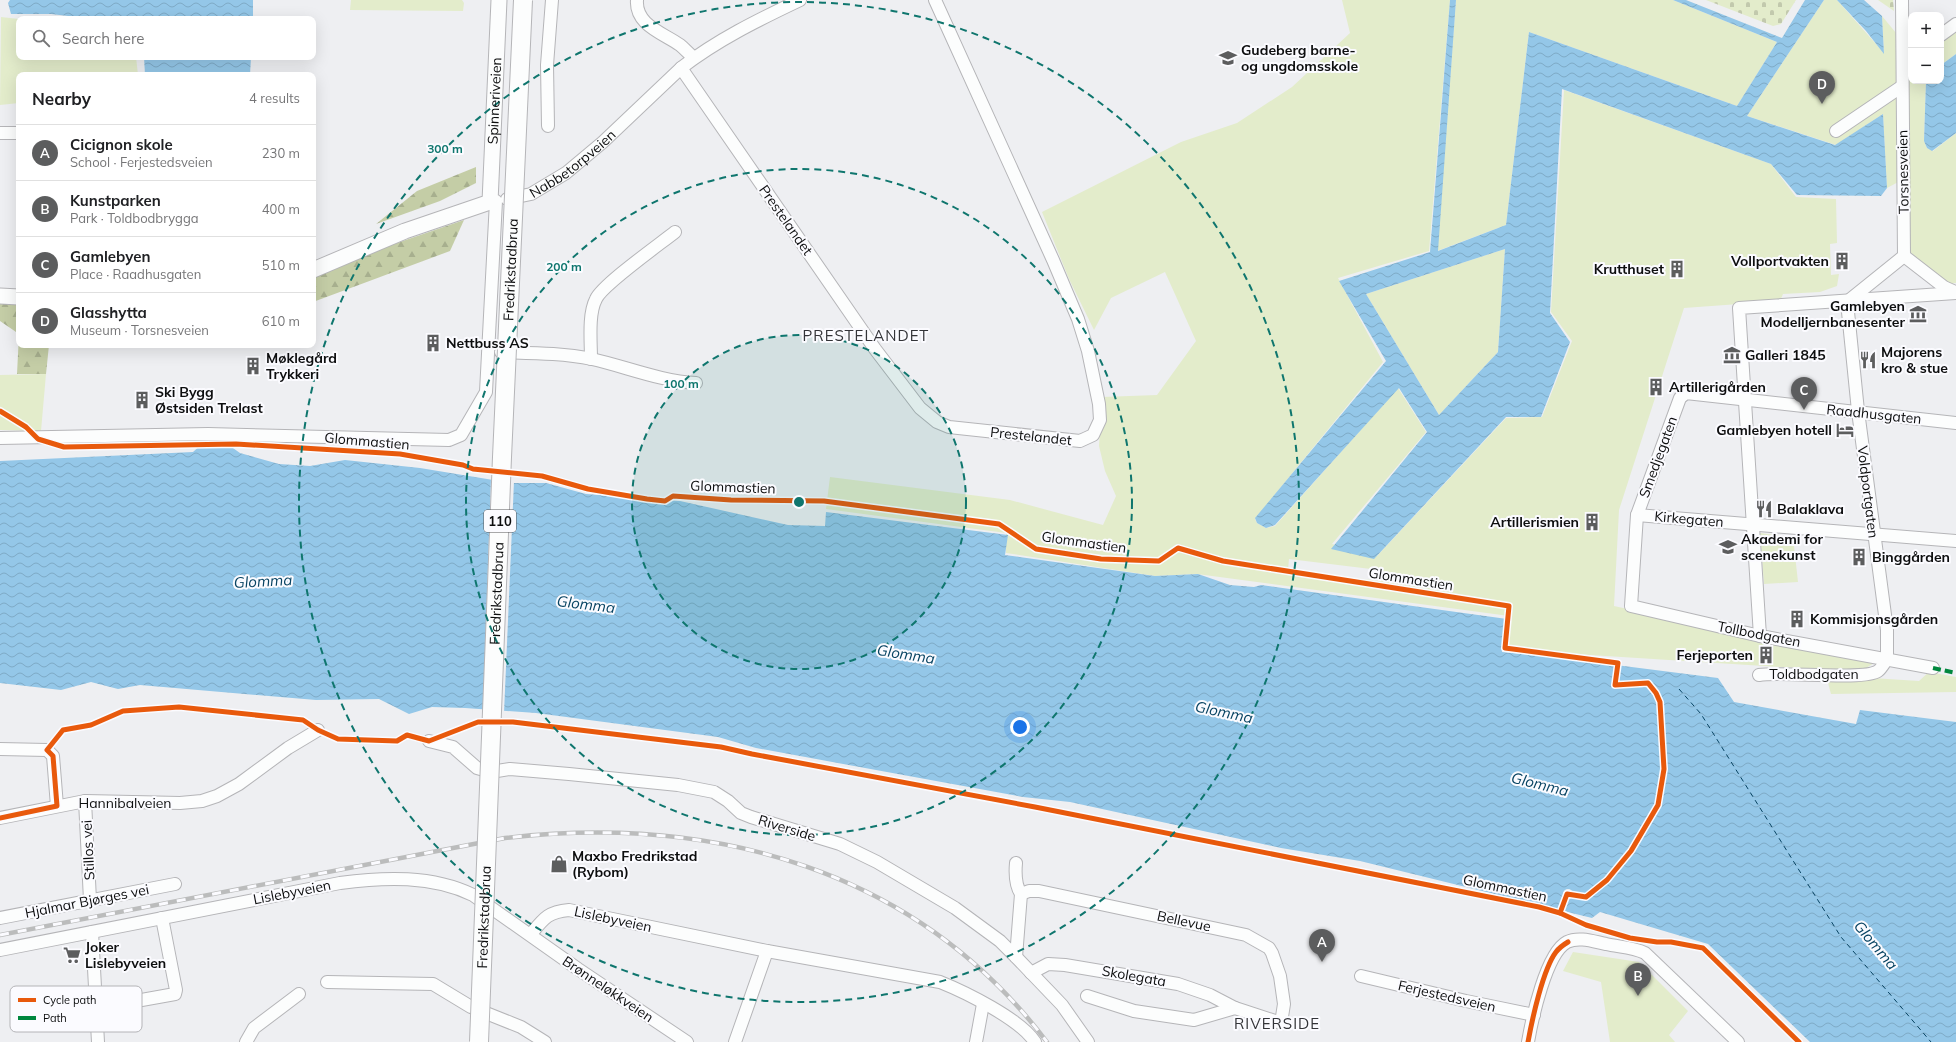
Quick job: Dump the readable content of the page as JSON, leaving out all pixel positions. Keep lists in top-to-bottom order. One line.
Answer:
{"streets":{"highway":["Fredrikstadbrua","110"],"main road":["Spinneriveien","Nabbetorpveien"],"street":["Torsnesveien","Prestelandet","Raadhusgaten","Smedjegaten","Voldportgaten","Kirkegaten","Tollbodgaten","Toldbodgaten","Hannibalveien","Riverside","Stillos vei","Lislebyveien","Hjalmar Bjørges vei","Bellevue","Skolegata","Brønneløkkveien","Ferjestedsveien"],"cycle path":["Glommastien"]},"crossings":[["Spinneriveien","Nabbetorpveien"],["Nabbetorpveien","Prestelandet"],["Raadhusgaten","Smedjegaten"],["Raadhusgaten","Voldportgaten"],["Smedjegaten","Kirkegaten"],["Smedjegaten","Tollbodgaten"],["Voldportgaten","Kirkegaten"],["Voldportgaten","Tollbodgaten"],["Voldportgaten","Toldbodgaten"],["Tollbodgaten","Toldbodgaten"],["Hannibalveien","Stillos vei"],["Riverside","Skolegata"],["Stillos vei","Hjalmar Bjørges vei"],["Lislebyveien","Brønneløkkveien"],["Bellevue","Skolegata"]],"districts":["PRESTELANDET","RIVERSIDE"],"water":["Glomma"],"places":{"school or university":["Gudeberg barne- og ungdomsskole","Akademi for scenekunst"],"building":["Vollportvakten","Krutthuset","Nettbuss AS","Møklegård Trykkeri","Artillerigården","Ski Bygg Østsiden Trelast","Artillerismien","Binggården","Kommisjonsgården","Ferjeporten"],"museum":["Gamlebyen Modelljernbanesenter","Galleri 1845"],"restaurant":["Majorens kro & stue","Balaklava"],"hotel":["Gamlebyen hotell"],"shop":["Maxbo Fredrikstad (Rybom)"],"supermarket":["Joker Lislebyveien"]},"legend":["Cycle path","Path"],"page":{"map_buttons":["+","−"],"search":"Search here","pins":["D","C","A","B"],"heading":["Nearby","4 results"],"list":[{"mark":"A","name":"Cicignon skole","note":"School · Ferjestedsveien","value":"230 m"},{"mark":"B","name":"Kunstparken","note":"Park · Toldbodbrygga","value":"400 m"},{"mark":"C","name":"Gamlebyen","note":"Place · Raadhusgaten","value":"510 m"},{"mark":"D","name":"Glasshytta","note":"Museum · Torsnesveien","value":"610 m"}]},"rings":["300 m","200 m","100 m"]}
